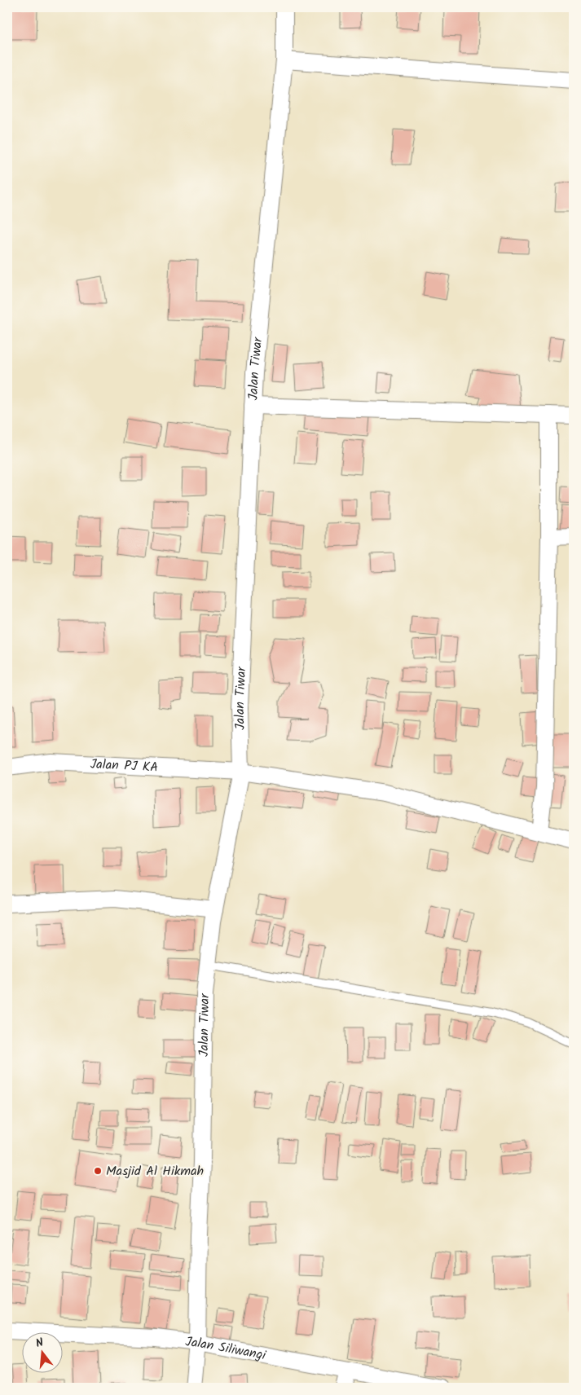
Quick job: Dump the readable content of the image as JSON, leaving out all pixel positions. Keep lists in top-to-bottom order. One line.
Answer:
{"streets":{"street":["Jalan Tiwar","Jalan PJ KA","Jalan Siliwangi"]},"crossings":[["Jalan Tiwar","Jalan PJ KA"],["Jalan Tiwar","Jalan Siliwangi"]],"places":["Masjid Al Hikmah"],"north":"top"}
